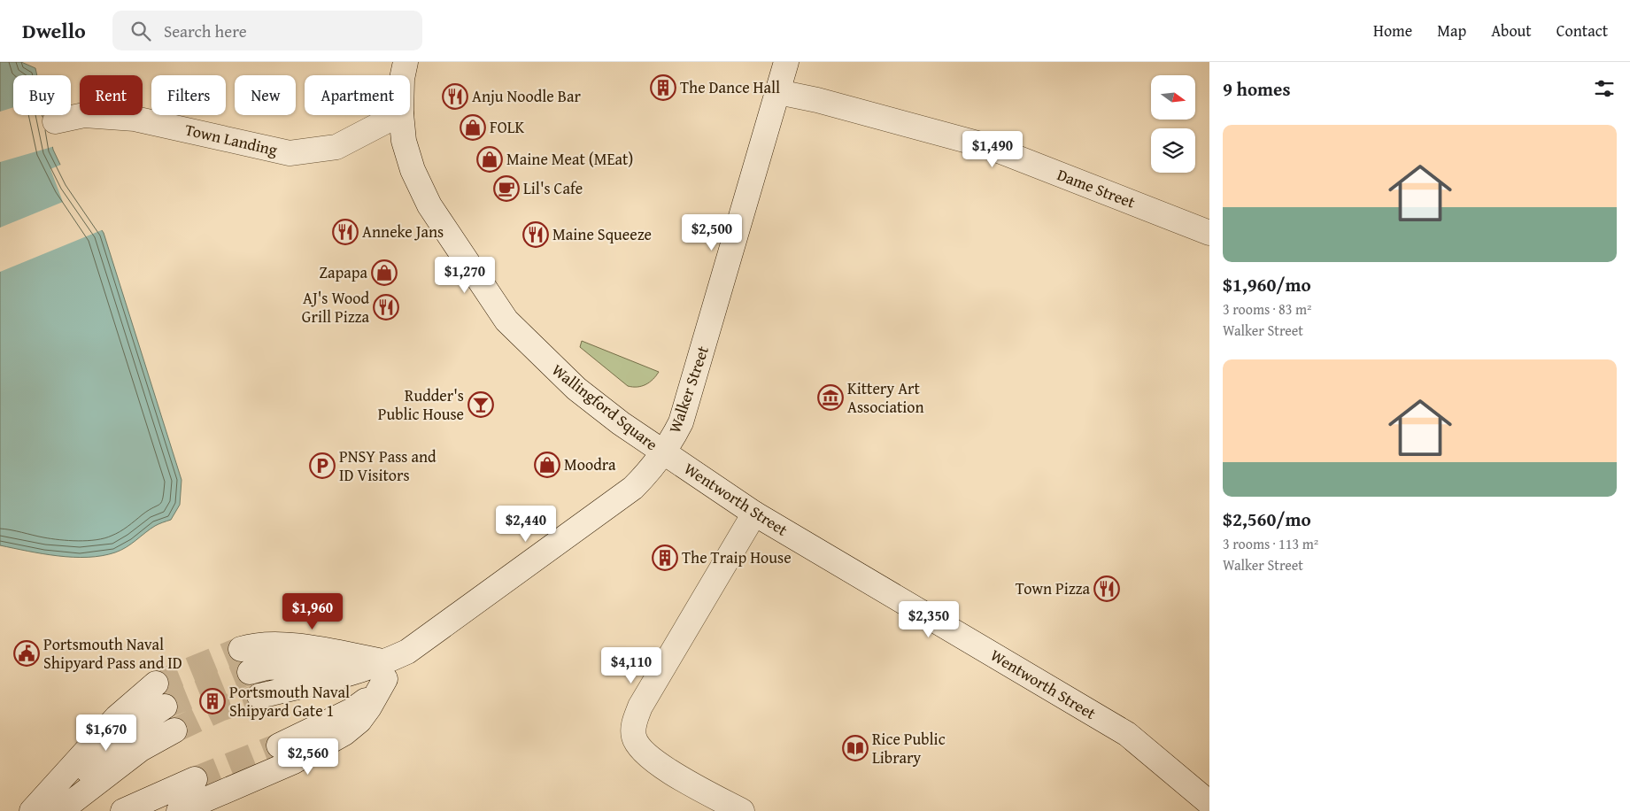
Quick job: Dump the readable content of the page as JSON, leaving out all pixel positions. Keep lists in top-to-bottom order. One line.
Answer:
{"streets":{"street":["Town Landing","Dame Street","Walker Street","Wallingford Square","Wentworth Street"]},"crossings":[["Dame Street","Walker Street"],["Walker Street","Wallingford Square"],["Walker Street","Wentworth Street"],["Wallingford Square","Wentworth Street"]],"places":{"building":["The Dance Hall","The Traip House","Portsmouth Naval Shipyard Gate 1"],"restaurant":["Anju Noodle Bar","Anneke Jans","Maine Squeeze","AJ's Wood Grill Pizza","Town Pizza"],"shop":["FOLK","Maine Meat (MEat)","Zapapa","Moodra"],"cafe":["Lil's Cafe"],"museum":["Kittery Art Association"],"bar":["Rudder's Public House"],"parking":["PNSY Pass and ID Visitors"],"public building":["Portsmouth Naval Shipyard Pass and ID"],"library":["Rice Public Library"]},"north":"right","page":{"header":"Dwello","search":"Search here","nav":["Home","Map","About","Contact"],"heading":"9 homes","chip":["Buy","Rent","Filters","New","Apartment"],"list":[{"name":"$1,960/mo","note":"3 rooms · 83 m² · Walker Street"},{"name":"$2,560/mo","note":"3 rooms · 113 m² · Walker Street"}],"price":["$1,490","$2,500","$1,270","$2,440","$1,960","$2,350","$4,110","$1,670","$2,560"]}}
